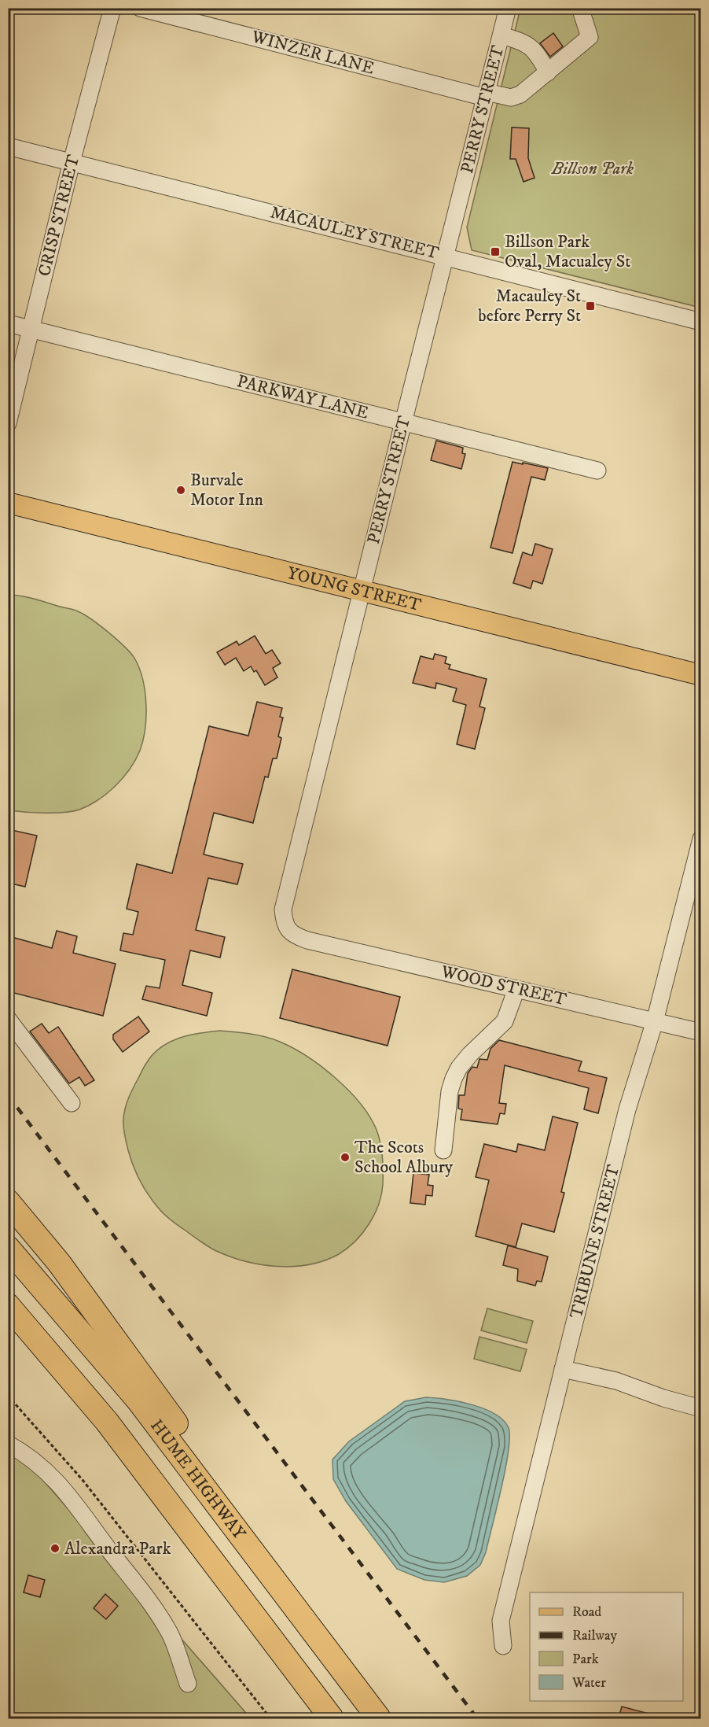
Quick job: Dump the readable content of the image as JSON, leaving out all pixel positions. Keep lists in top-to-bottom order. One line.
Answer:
{"streets":{"highway":["HUME HIGHWAY"],"main road":["YOUNG STREET"],"street":["WINZER LANE","PERRY STREET","CRISP STREET","MACAULEY STREET","PARKWAY LANE","WOOD STREET","TRIBUNE STREET"]},"crossings":[["WINZER LANE","PERRY STREET"],["PERRY STREET","MACAULEY STREET"],["PERRY STREET","PARKWAY LANE"],["PERRY STREET","YOUNG STREET"],["PERRY STREET","WOOD STREET"],["CRISP STREET","MACAULEY STREET"],["CRISP STREET","PARKWAY LANE"],["WOOD STREET","TRIBUNE STREET"]],"parks":["Billson Park"],"places":{"transit":["Billson Park Oval, Macualey St","Macauley St before Perry St"],"other":["Burvale Motor Inn","The Scots School Albury","Alexandra Park"]},"legend":["Road","Railway","Park","Water"]}
